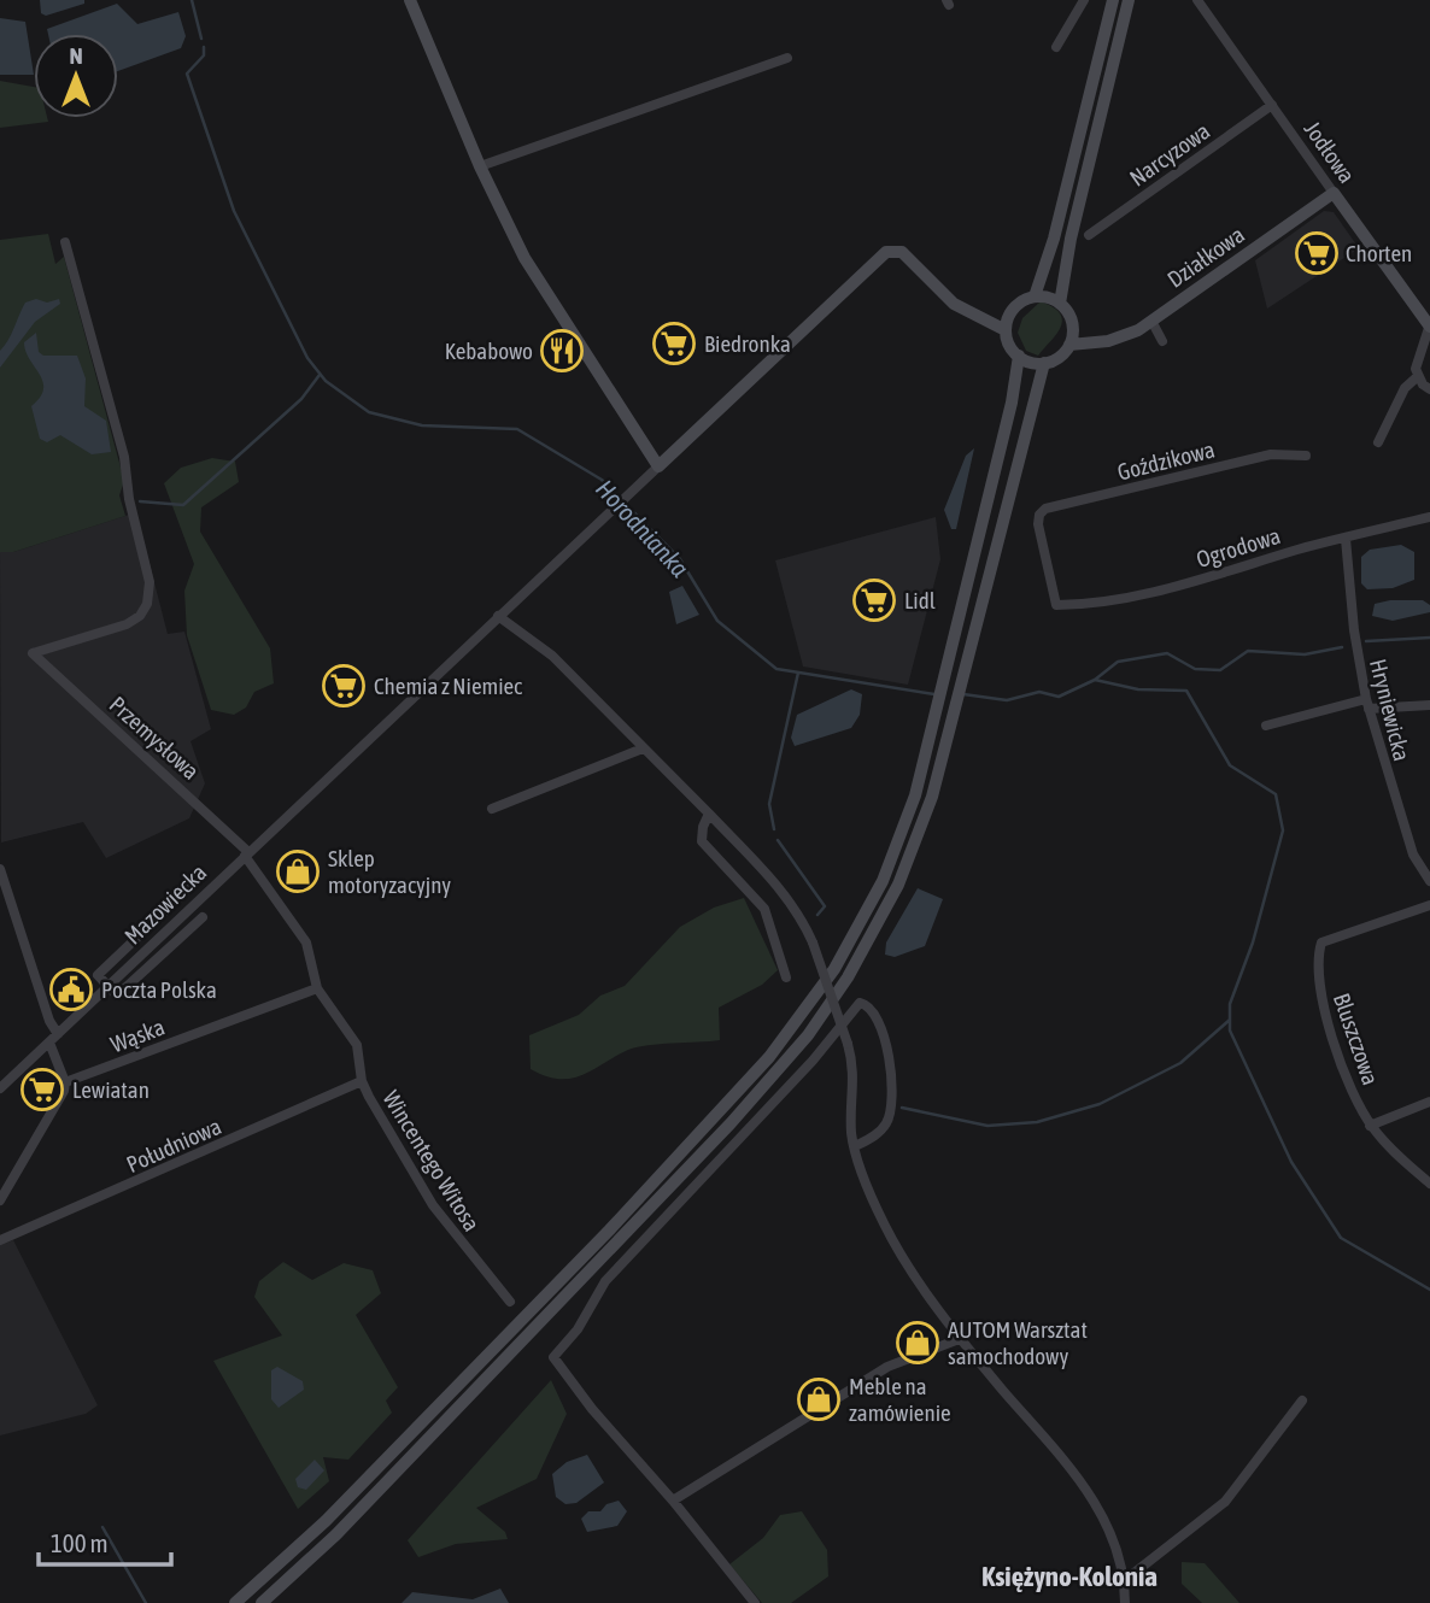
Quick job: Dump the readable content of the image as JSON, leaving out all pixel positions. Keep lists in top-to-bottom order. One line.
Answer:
{"streets":{"main road":["Jodłowa","Działkowa"],"street":["Narcyzowa","Goździkowa","Ogrodowa","Hryniewicka","Przemysłowa","Mazowiecka","Wąska","Bluszczowa","Południowa","Wincentego Witosa"]},"crossings":[["Jodłowa","Narcyzowa"],["Jodłowa","Działkowa"],["Goździkowa","Ogrodowa"],["Ogrodowa","Hryniewicka"],["Przemysłowa","Mazowiecka"],["Przemysłowa","Wincentego Witosa"],["Mazowiecka","Wincentego Witosa"],["Wąska","Wincentego Witosa"],["Południowa","Wincentego Witosa"]],"districts":["Księżyno-Kolonia"],"water":["Horodnianka"],"places":{"supermarket":["Chorten","Biedronka","Lidl","Chemia z Niemiec","Lewiatan"],"restaurant":["Kebabowo"],"shop":["Sklep motoryzacyjny","AUTOM Warsztat samochodowy","Meble na zamówienie"],"public building":["Poczta Polska"]},"scale_bar":"100 m","north":"top"}
